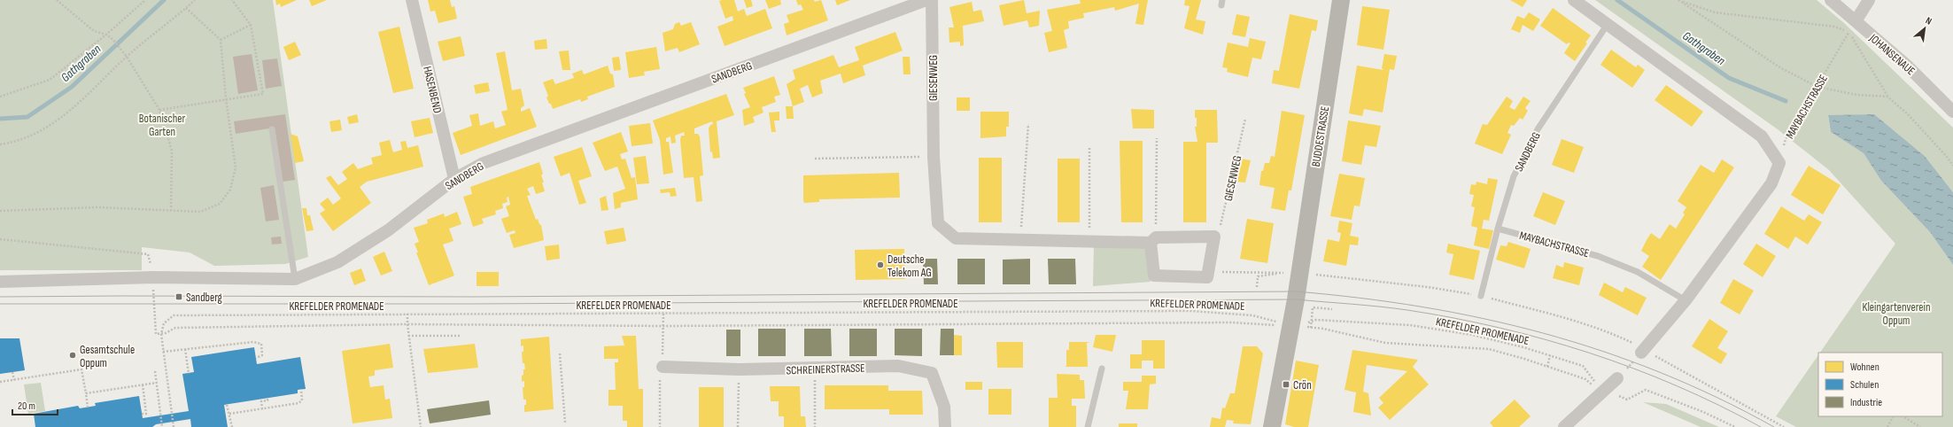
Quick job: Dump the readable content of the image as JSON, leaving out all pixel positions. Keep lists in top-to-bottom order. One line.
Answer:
{"streets":{"main road":["BUDDESTRASSE"],"street":["JOHANSENAUE","SANDBERG","GIESENWEG","HASENBEND","SCHREINERSTRASSE"],"lane":["MAYBACHSTRASSE"],"path":["KREFELDER PROMENADE"]},"crossings":[["JOHANSENAUE","MAYBACHSTRASSE"],["SANDBERG","HASENBEND"],["SANDBERG","MAYBACHSTRASSE"],["BUDDESTRASSE","KREFELDER PROMENADE"]],"water":["Gathgraben"],"parks":["Botanischer Garten","Kleingartenverein Oppum"],"places":{"other":["Deutsche Telekom AG","Gesamtschule Oppum"],"transit":["Sandberg","Crön"]},"legend":["Wohnen","Schulen","Industrie"],"scale_bar":"20 m","north":"top right"}
